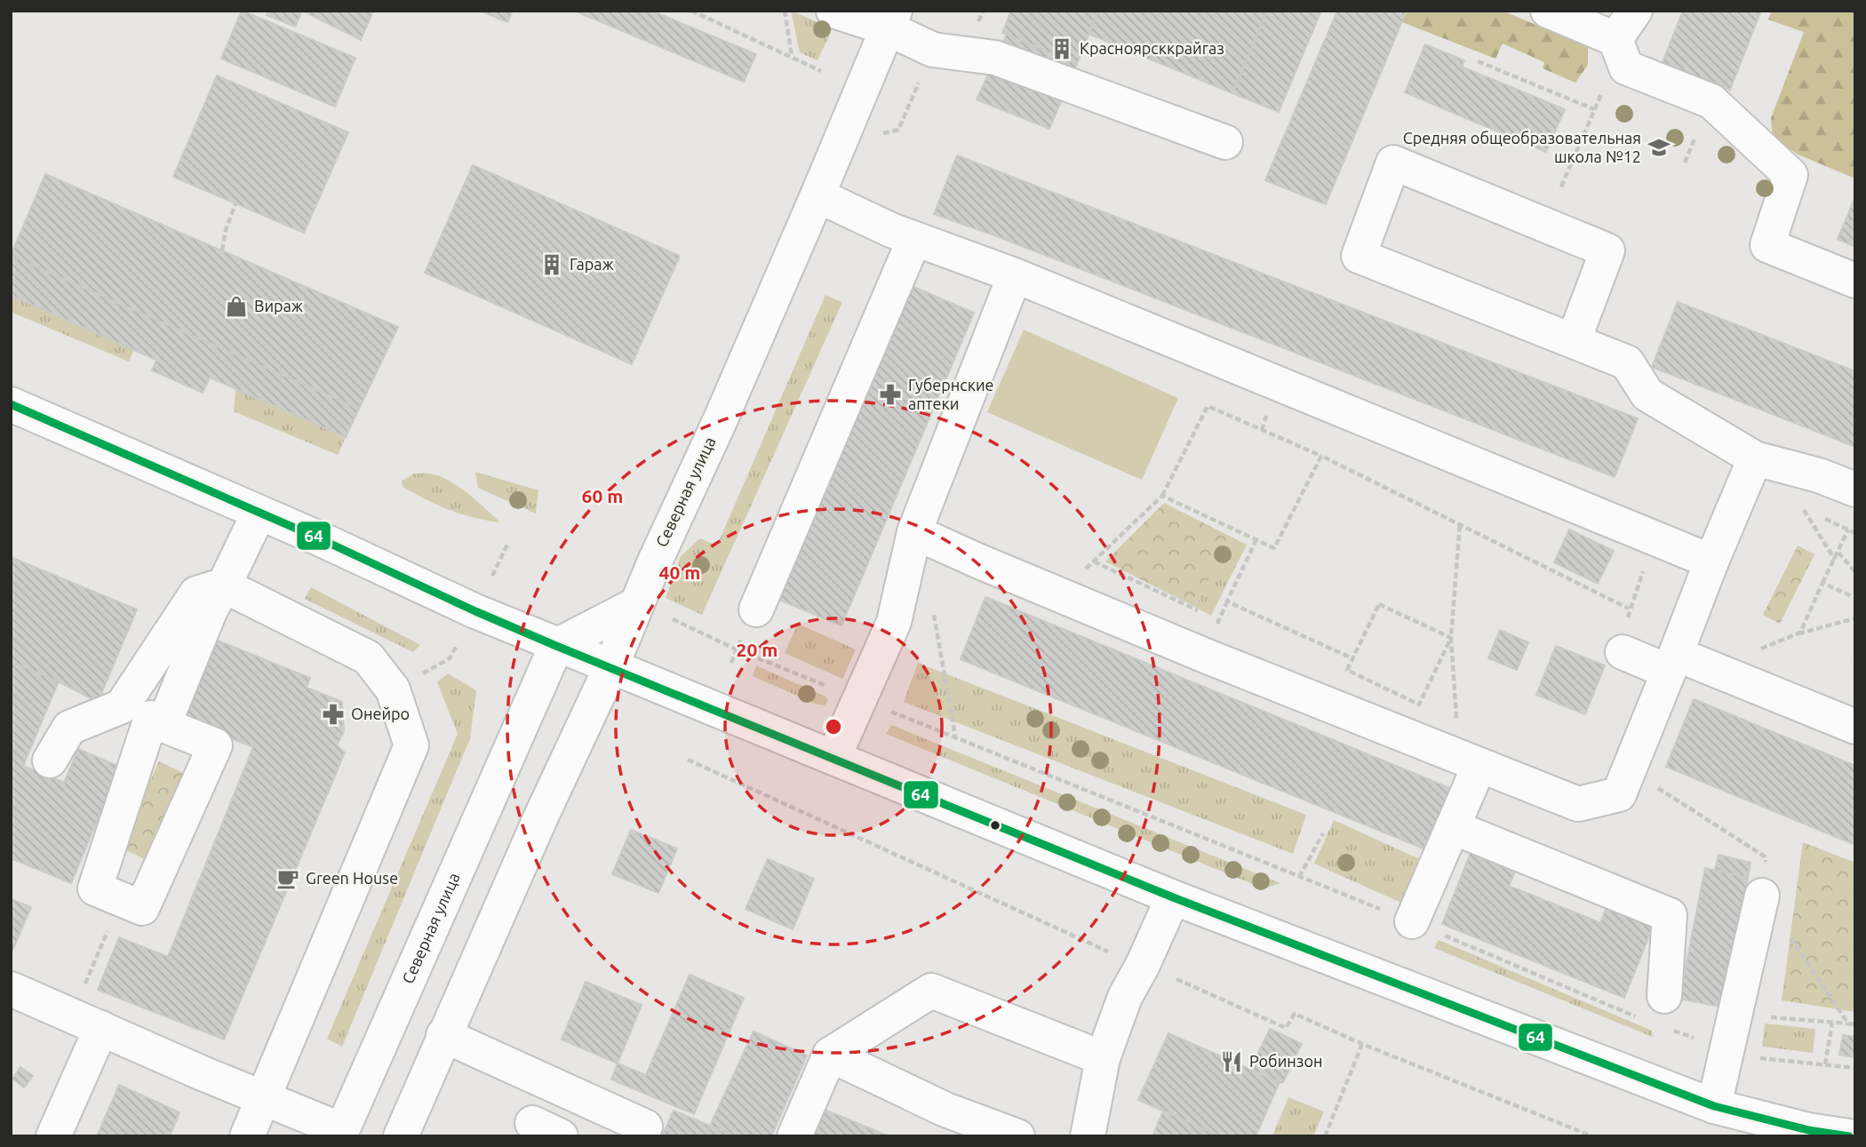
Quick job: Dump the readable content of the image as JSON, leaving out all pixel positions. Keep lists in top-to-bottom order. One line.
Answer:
{"streets":{"street":["Северная улица"]},"places":{"building":["Красноярсккрайгаз","Гараж"],"school or university":["Средняя общеобразовательная школа №12"],"shop":["Вираж"],"pharmacy":["Губернские аптеки","Онейро"],"cafe":["Green House"],"restaurant":["Робинзон"]},"lines":["transit line 64"],"rings":["60 m","40 m","20 m"]}
